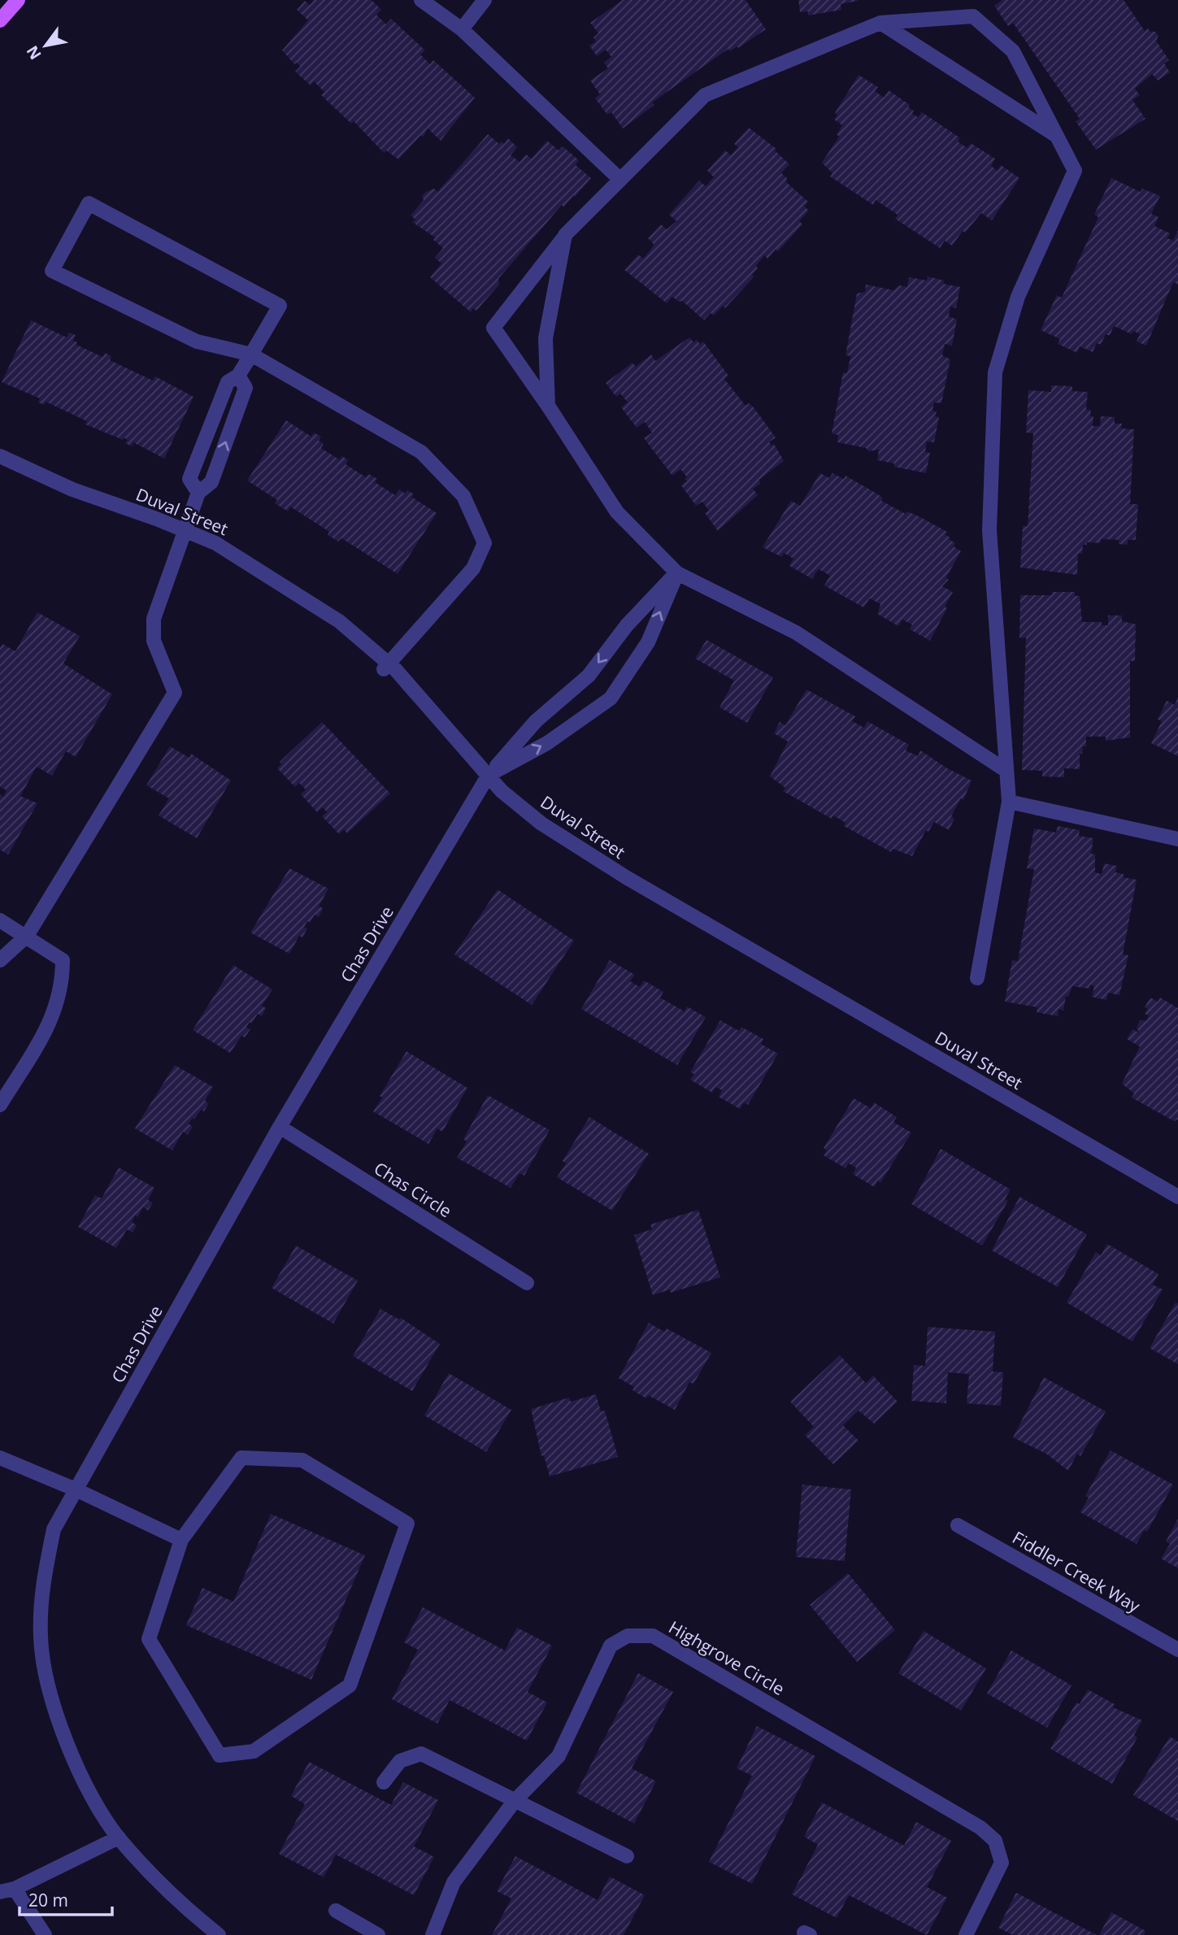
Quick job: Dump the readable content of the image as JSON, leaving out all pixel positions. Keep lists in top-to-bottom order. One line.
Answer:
{"streets":{"street":["Duval Street","Chas Drive","Chas Circle","Fiddler Creek Way","Highgrove Circle"]},"crossings":[["Duval Street","Chas Drive"],["Chas Drive","Chas Circle"]],"scale_bar":"20 m","north":"bottom left"}
